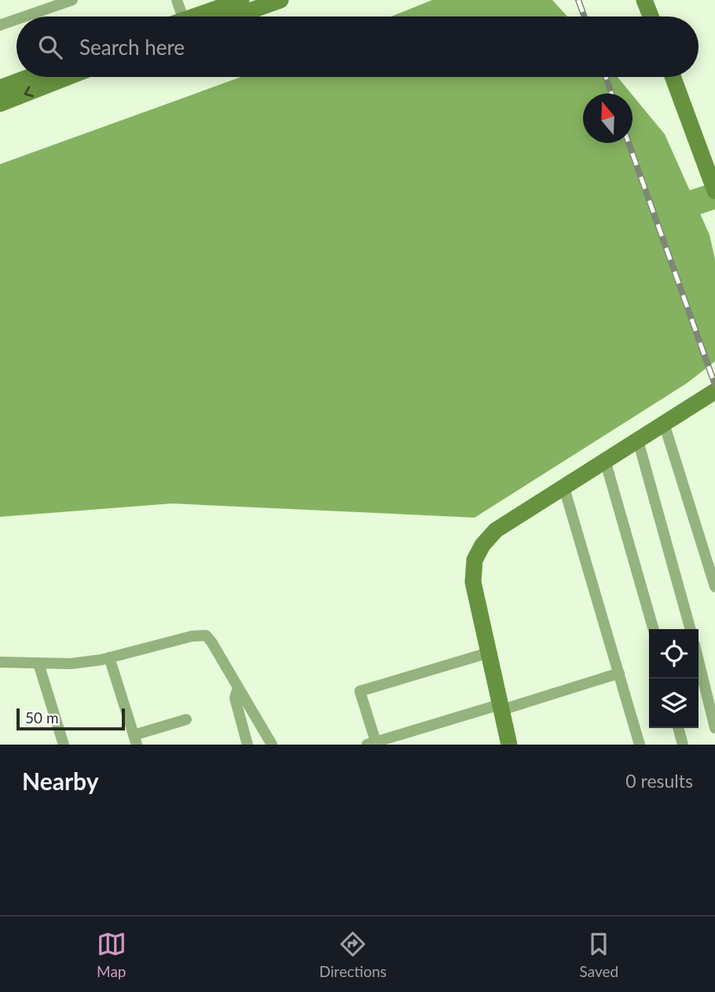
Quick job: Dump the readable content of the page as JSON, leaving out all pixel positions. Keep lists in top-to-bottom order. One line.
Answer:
{"scale_bar":"50 m","north":"top","page":{"search":"Search here","scale":"50 m","heading":["Nearby","0 results"],"nav":["Map","Directions","Saved"]}}
